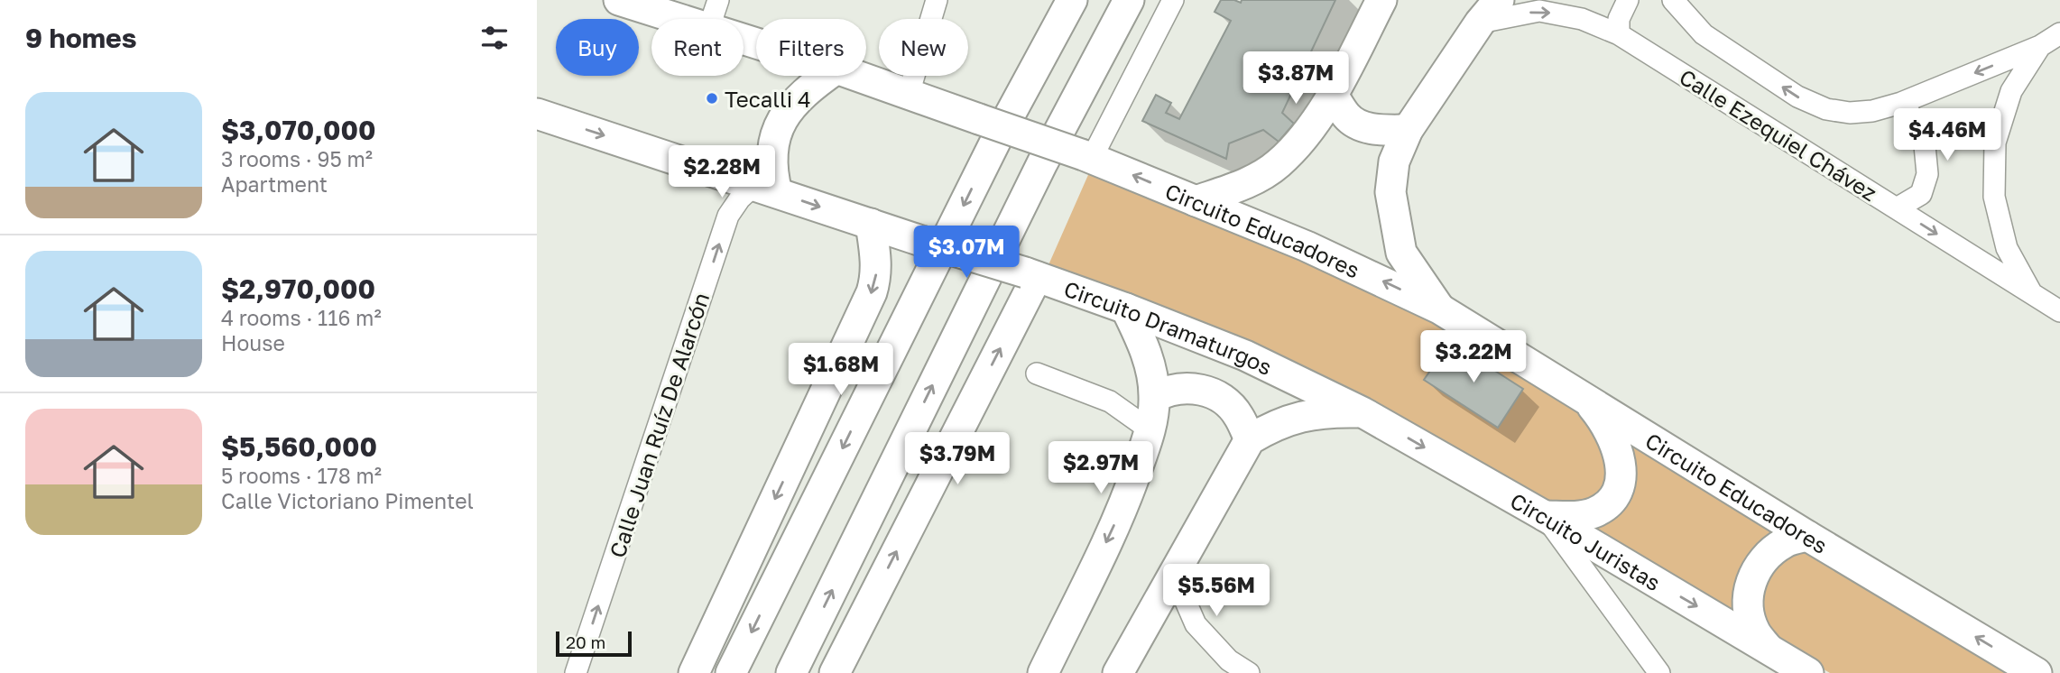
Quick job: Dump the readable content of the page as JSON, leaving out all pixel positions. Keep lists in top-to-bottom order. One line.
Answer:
{"streets":{"main road":["Circuito Educadores","Circuito Dramaturgos","Circuito Juristas"],"street":["Calle Ezequiel Chávez","Calle Juan Ruíz De Alarcón"]},"crossings":[["Calle Ezequiel Chávez","Circuito Educadores"],["Circuito Dramaturgos","Calle Juan Ruíz De Alarcón"],["Circuito Dramaturgos","Circuito Juristas"]],"one_way":["Calle Ezequiel Chávez","Circuito Educadores","Circuito Dramaturgos","Calle Juan Ruíz De Alarcón","Circuito Juristas"],"places":["Tecalli 4"],"scale_bar":"20 m","page":{"heading":"9 homes","chip":["Buy","Rent","Filters","New"],"price":["$3.87M","$4.46M","$2.28M","$3.07M","$3.22M","$1.68M","$3.79M","$2.97M","$5.56M"],"list":[{"name":"$3,070,000","note":"3 rooms · 95 m² · Apartment"},{"name":"$2,970,000","note":"4 rooms · 116 m² · House"},{"name":"$5,560,000","note":"5 rooms · 178 m² · Calle Victoriano Pimentel"}],"scale":"20 m"}}
